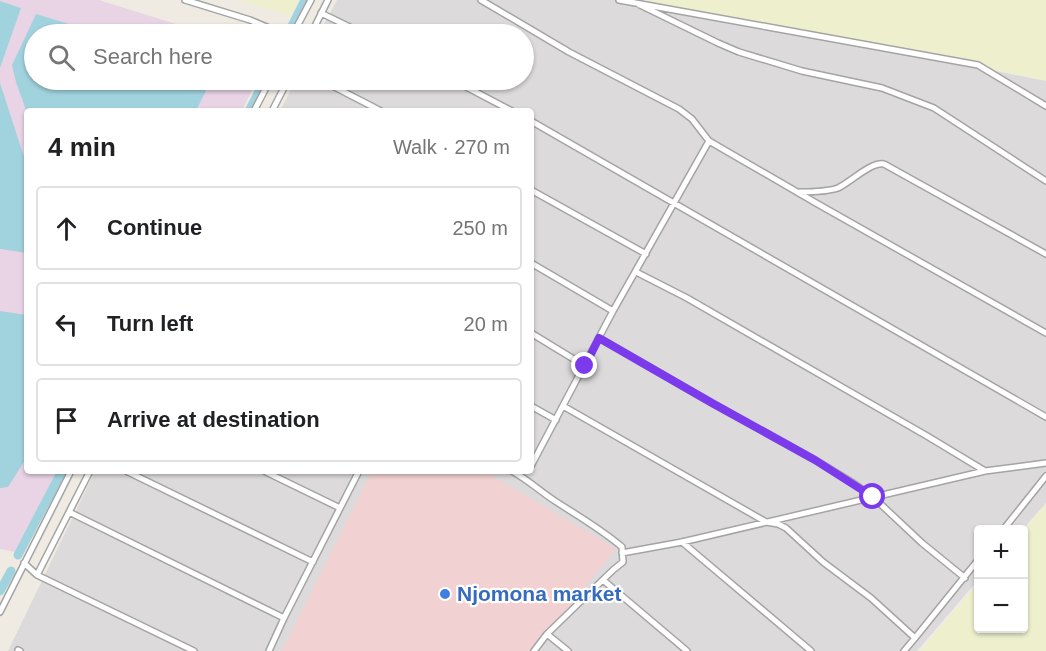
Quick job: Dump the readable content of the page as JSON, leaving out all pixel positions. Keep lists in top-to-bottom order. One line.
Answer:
{"places":["Njomona market"],"page":{"search":"Search here","heading":["4 min","Walk · 270 m"],"list":[["Continue","250 m"],["Turn left","20 m"],"Arrive at destination"],"map_buttons":["+","−"]}}
